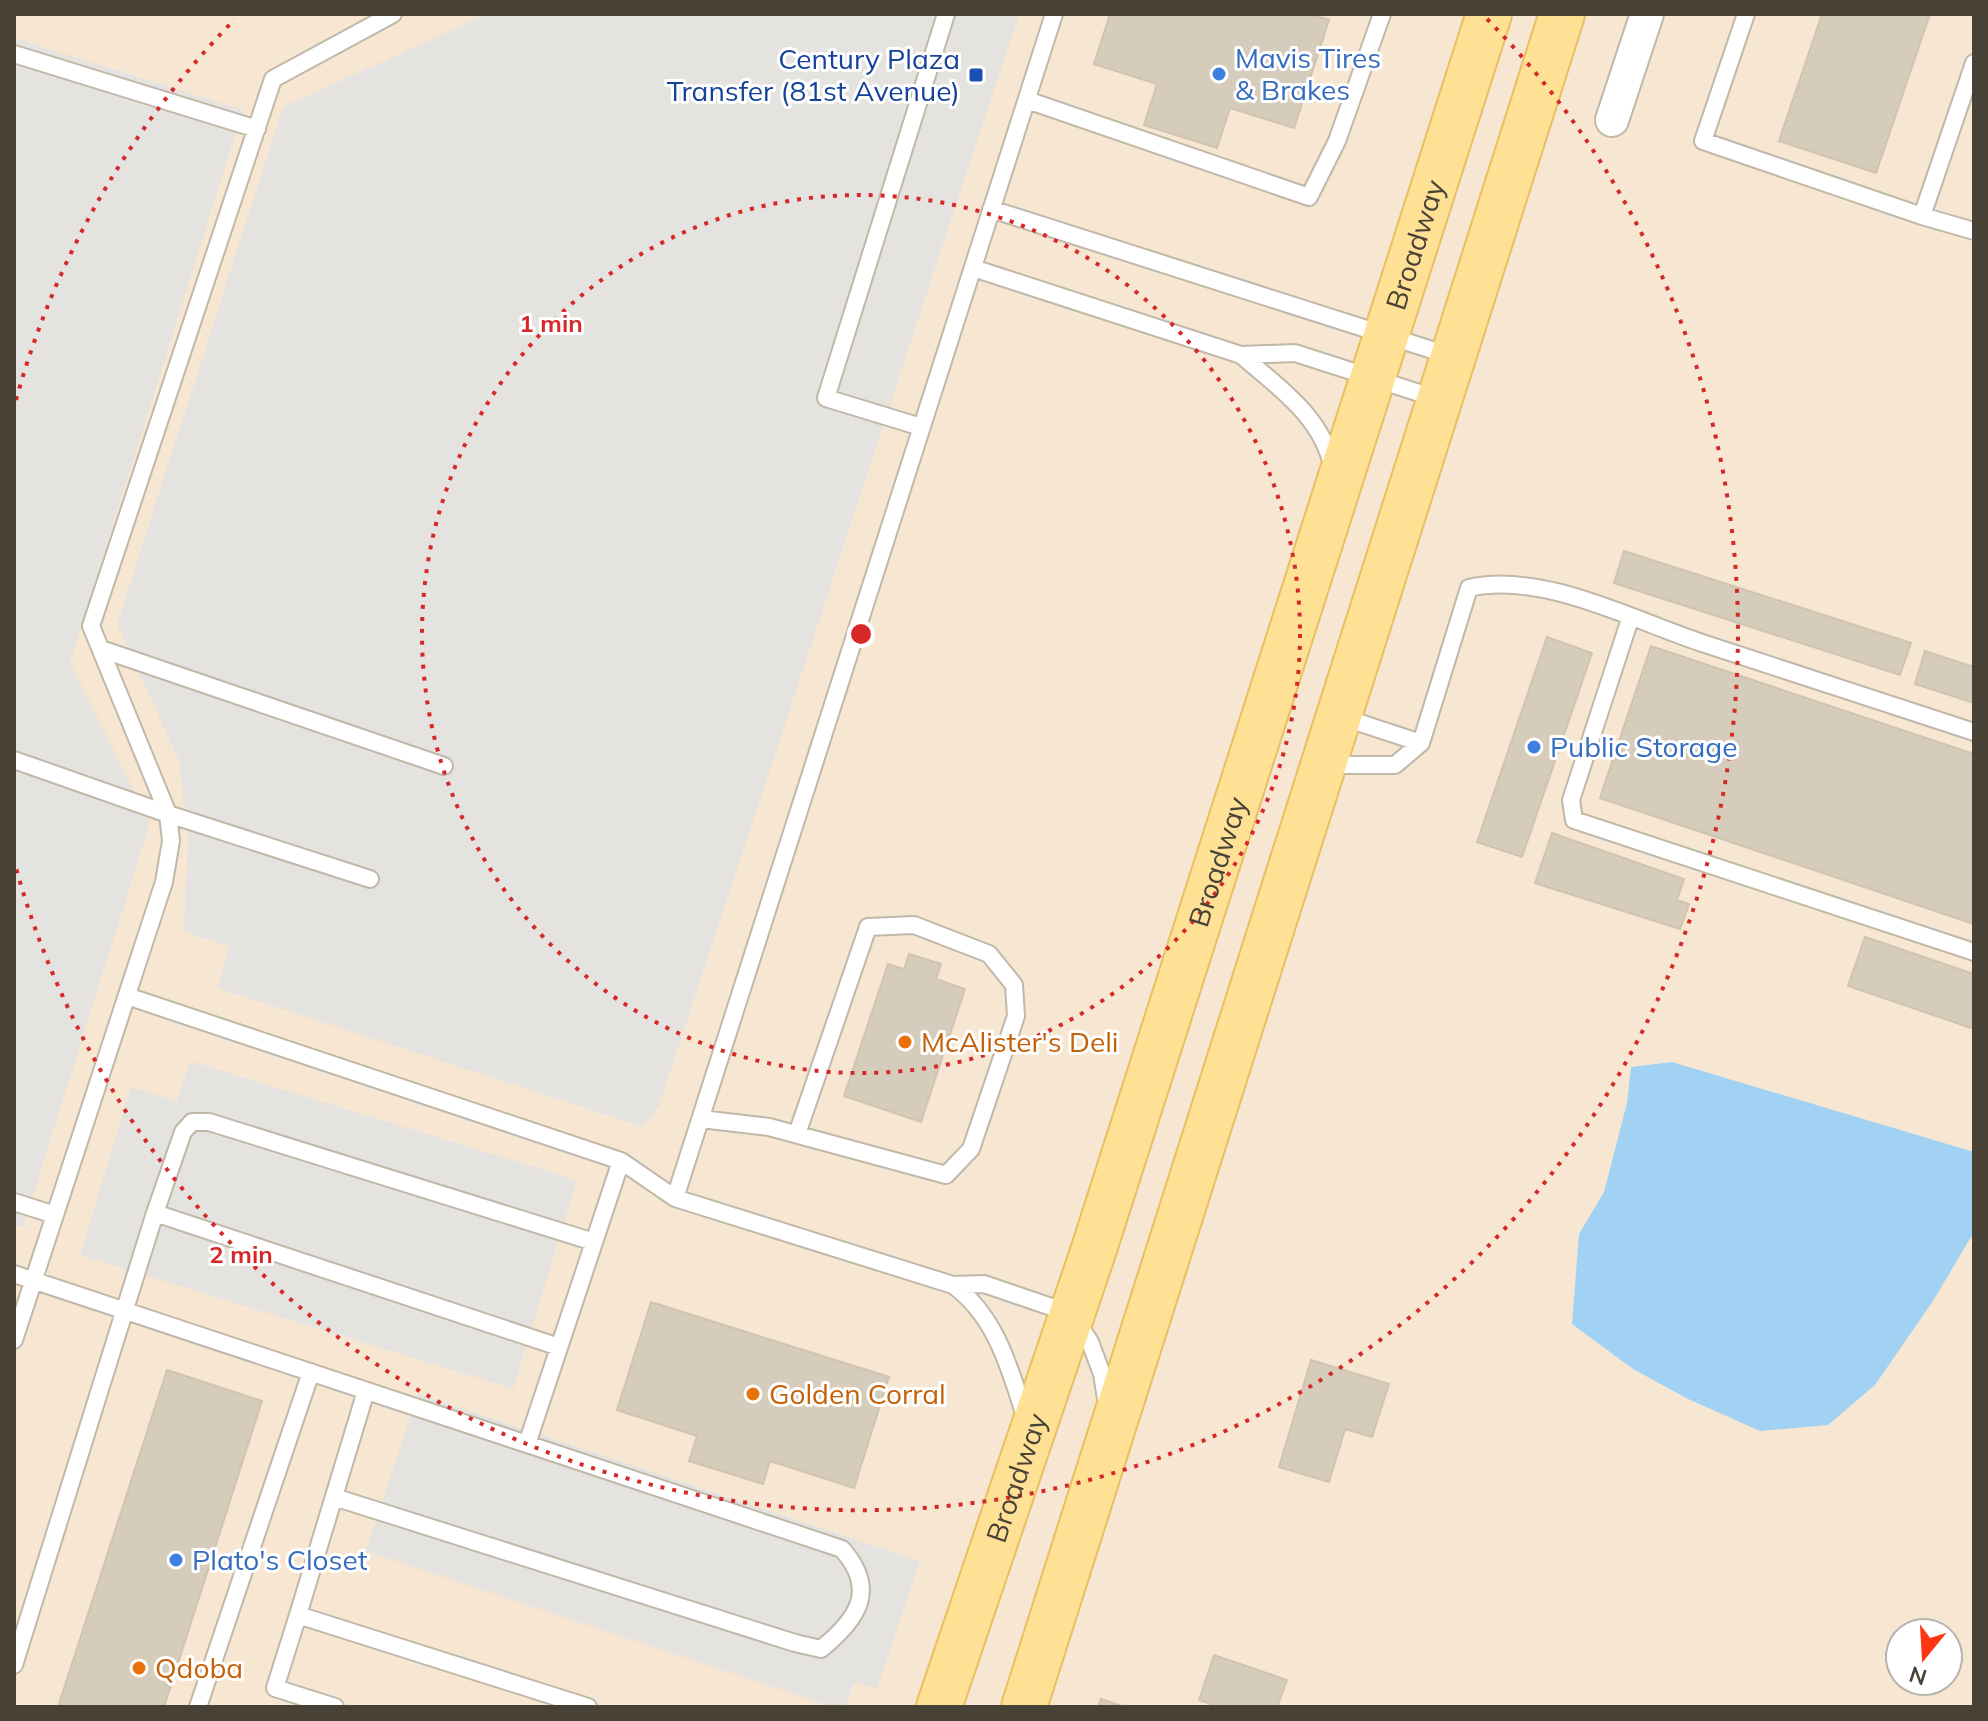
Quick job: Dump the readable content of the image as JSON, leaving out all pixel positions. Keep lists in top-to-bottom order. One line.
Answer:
{"streets":{"main road":["Broadway"]},"places":{"other":["Mavis Tires & Brakes","Public Storage","McAlister's Deli","Golden Corral","Plato's Closet","Qdoba"],"transit":["Century Plaza Transfer (81st Avenue)"]},"north":"bottom","rings":["1 min","2 min"]}
